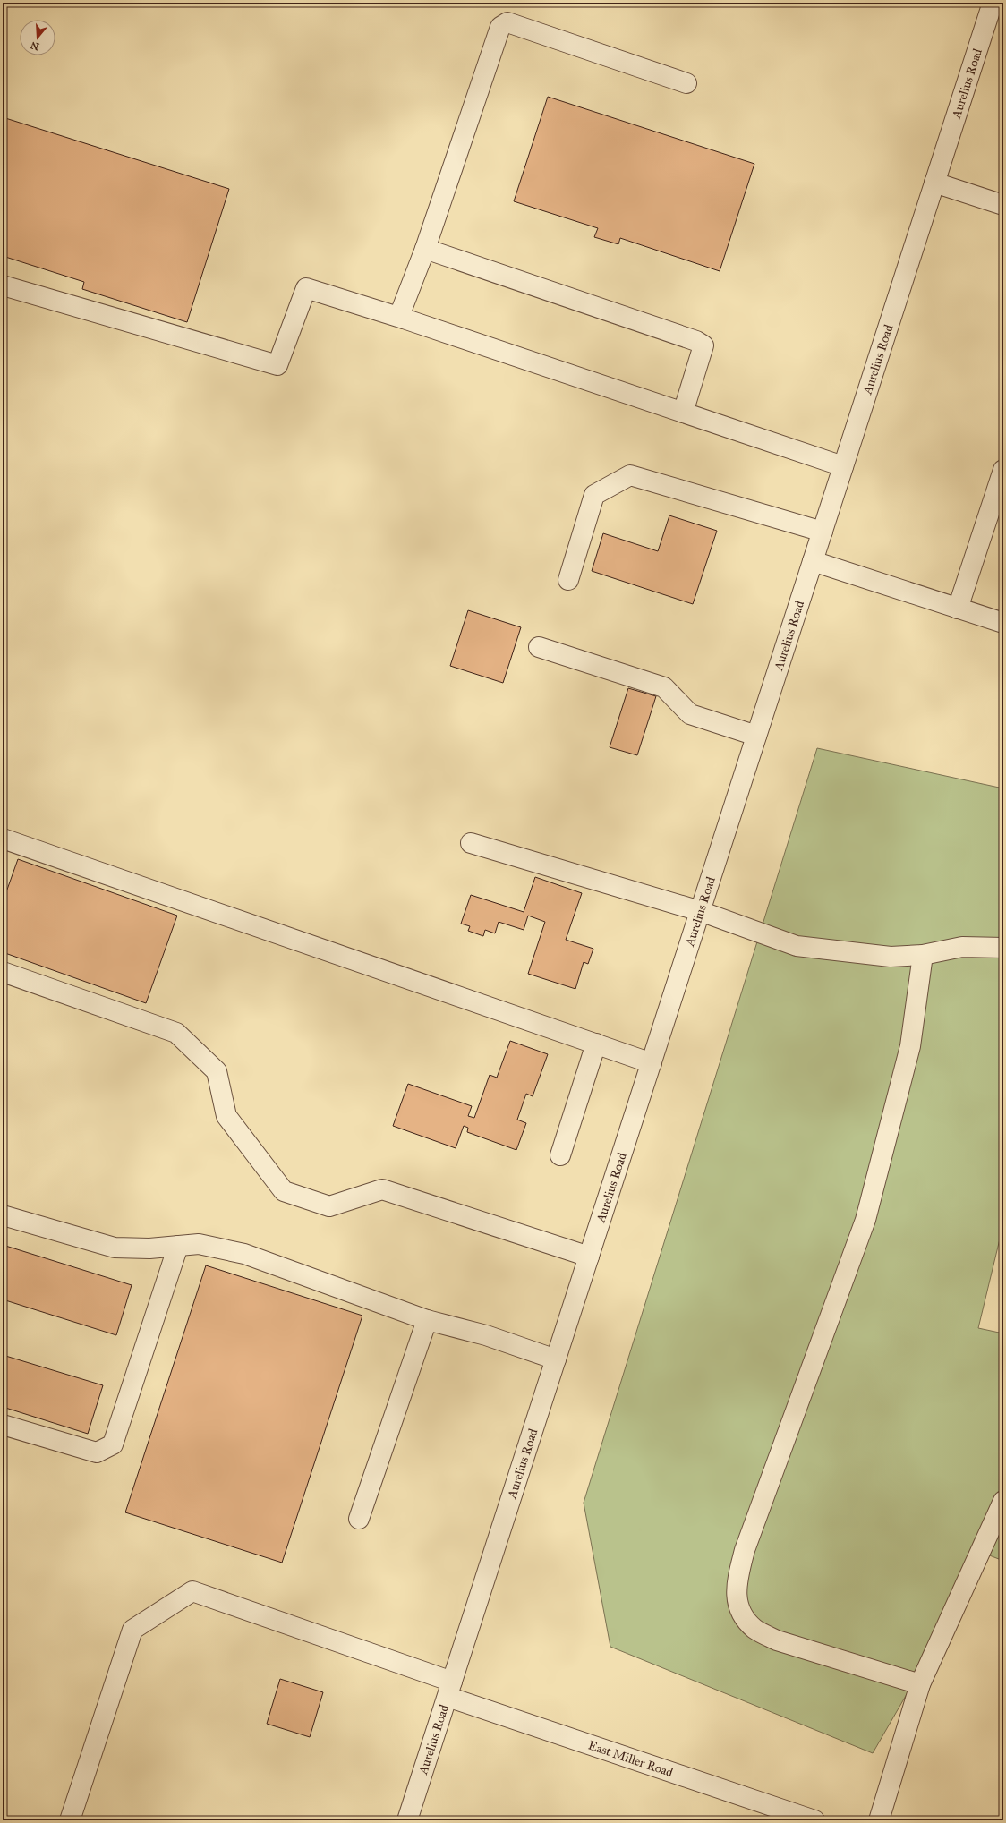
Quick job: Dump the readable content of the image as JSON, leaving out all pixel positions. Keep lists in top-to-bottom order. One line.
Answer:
{"streets":{"street":["Aurelius Road","East Miller Road"]},"crossings":[["Aurelius Road","East Miller Road"]],"north":"bottom"}
